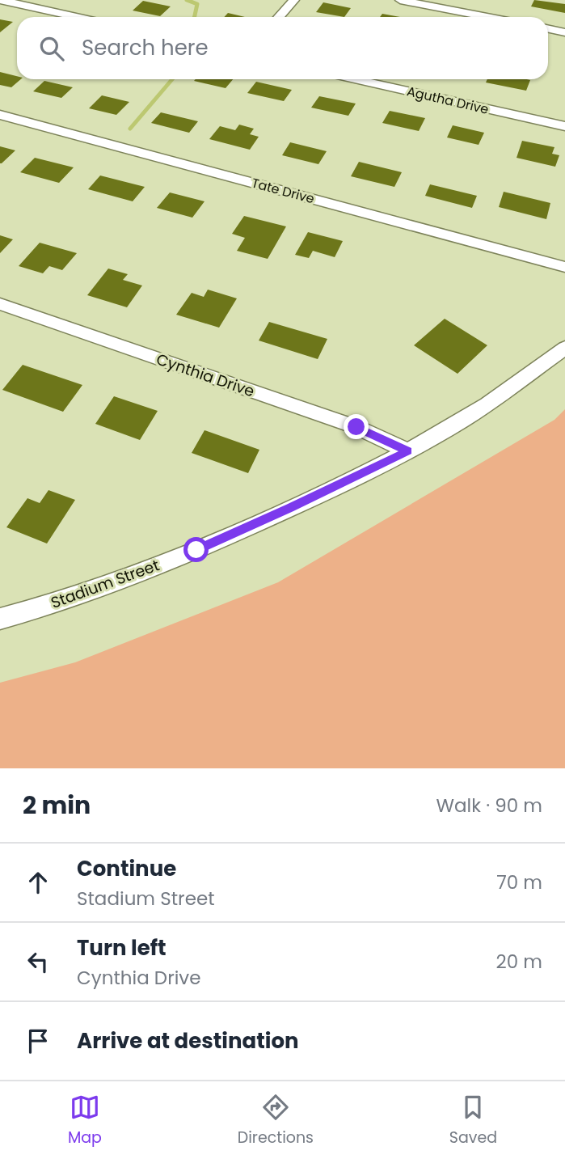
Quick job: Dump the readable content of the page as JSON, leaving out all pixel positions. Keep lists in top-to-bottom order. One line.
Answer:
{"streets":{"street":["Agutha Drive","Tate Drive","Cynthia Drive","Stadium Street"]},"crossings":[["Cynthia Drive","Stadium Street"]],"page":{"search":"Search here","heading":["2 min","Walk · 90 m"],"list":[["Continue","Stadium Street","70 m"],["Turn left","Cynthia Drive","20 m"],"Arrive at destination"],"nav":["Map","Directions","Saved"]}}
